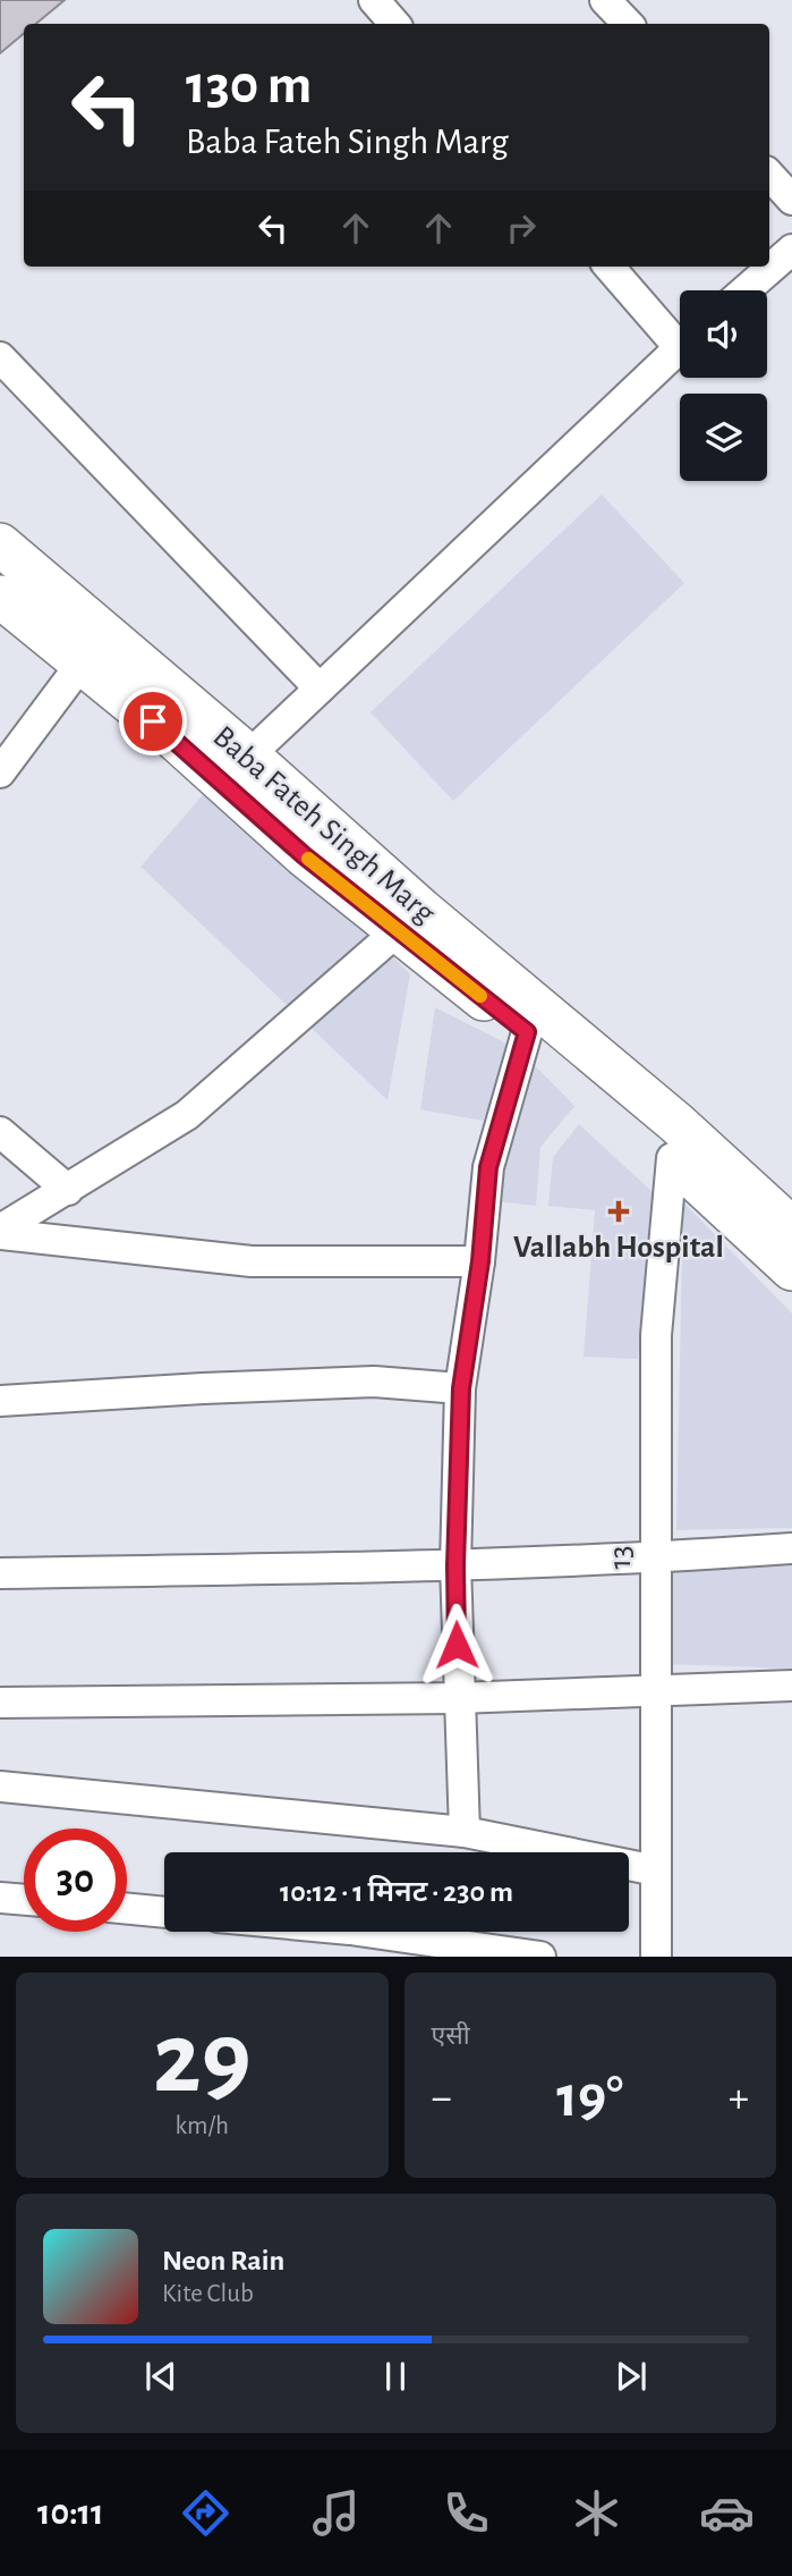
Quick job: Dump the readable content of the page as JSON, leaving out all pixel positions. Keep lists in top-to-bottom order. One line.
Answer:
{"streets":{"street":["Baba Fateh Singh Marg","13"]},"crossings":[["Baba Fateh Singh Marg","13"]],"places":{"health":["Vallabh Hospital"]},"page":{"turn":["130 m","Baba Fateh Singh Marg"],"limit":"30","trip":"10:12 · 1 मिनट · 230 m","tile":[["29","km/h"],"एसी"],"heat":["−","19°","+"],"song":["Neon Rain","Kite Club"],"tabs":"10:11"}}
